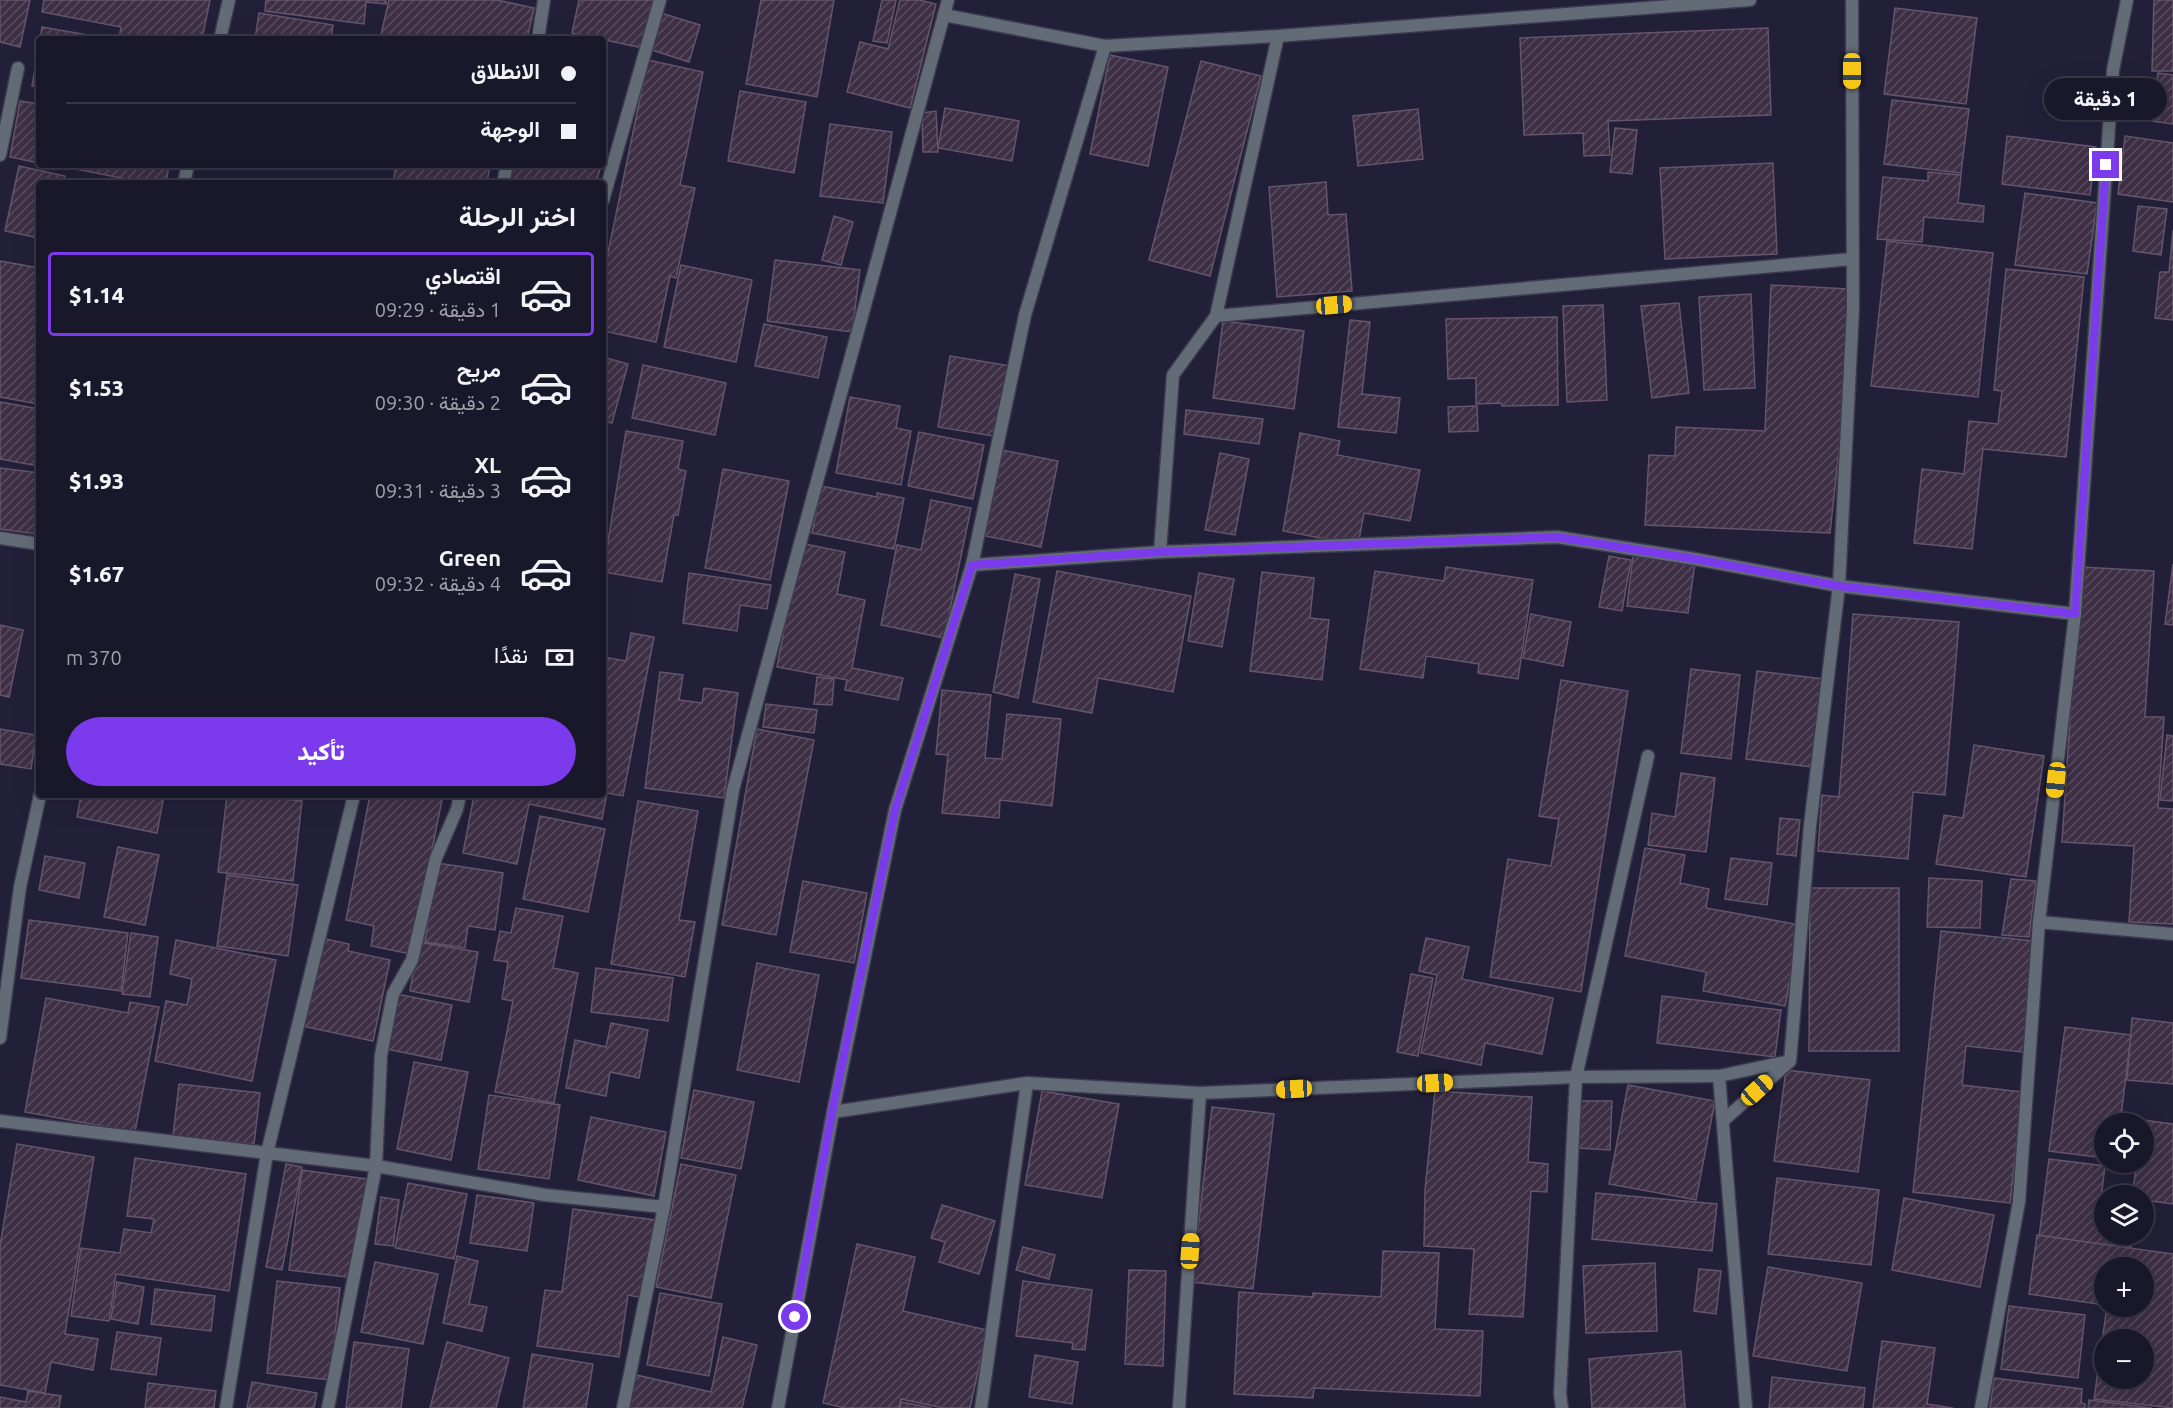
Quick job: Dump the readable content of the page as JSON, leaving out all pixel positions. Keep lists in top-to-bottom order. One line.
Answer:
{"page":{"banner":["الانطلاق","الوجهة"],"bubble":"1 دقيقة","heading":"اختر الرحلة","list":[{"name":"اقتصادي","note":"1 دقيقة · 09:29","value":"$1.14"},{"name":"مريح","note":"2 دقيقة · 09:30","value":"$1.53"},{"name":"XL","note":"3 دقيقة · 09:31","value":"$1.93"},{"name":"Green","note":"4 دقيقة · 09:32","value":"$1.67"}],"pay":["نقدًا","370 m"],"buttons":"تأكيد","map_buttons":["+","−"]}}
